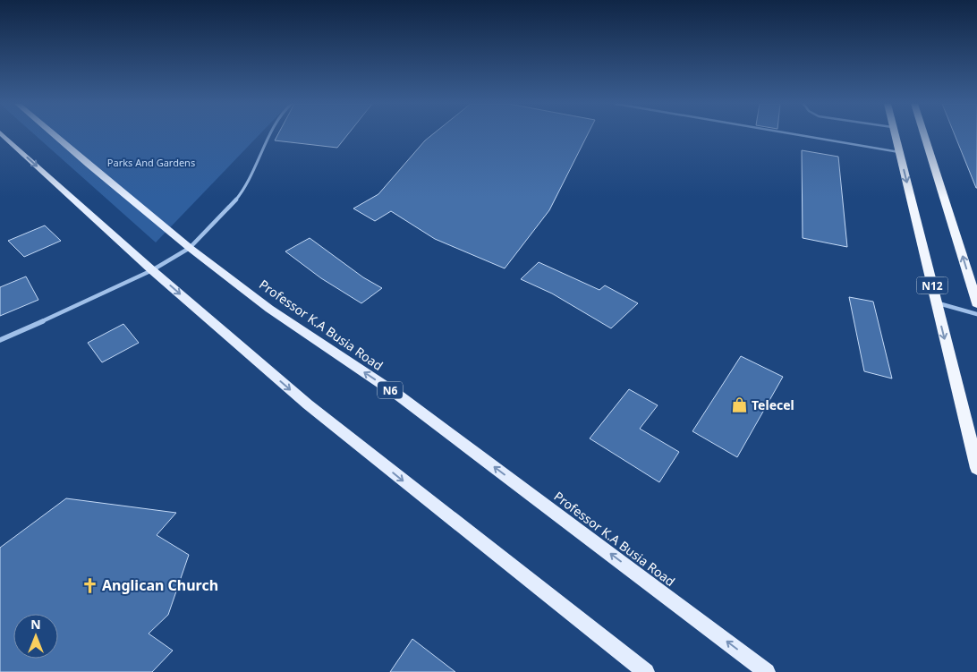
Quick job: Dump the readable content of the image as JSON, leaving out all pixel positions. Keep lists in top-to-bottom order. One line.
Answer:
{"streets":{"highway":["N12"],"main road":["Professor K.A Busia Road","N6"]},"parks":["Parks And Gardens"],"places":{"shop":["Telecel"],"church":["Anglican Church"]},"north":"top"}
